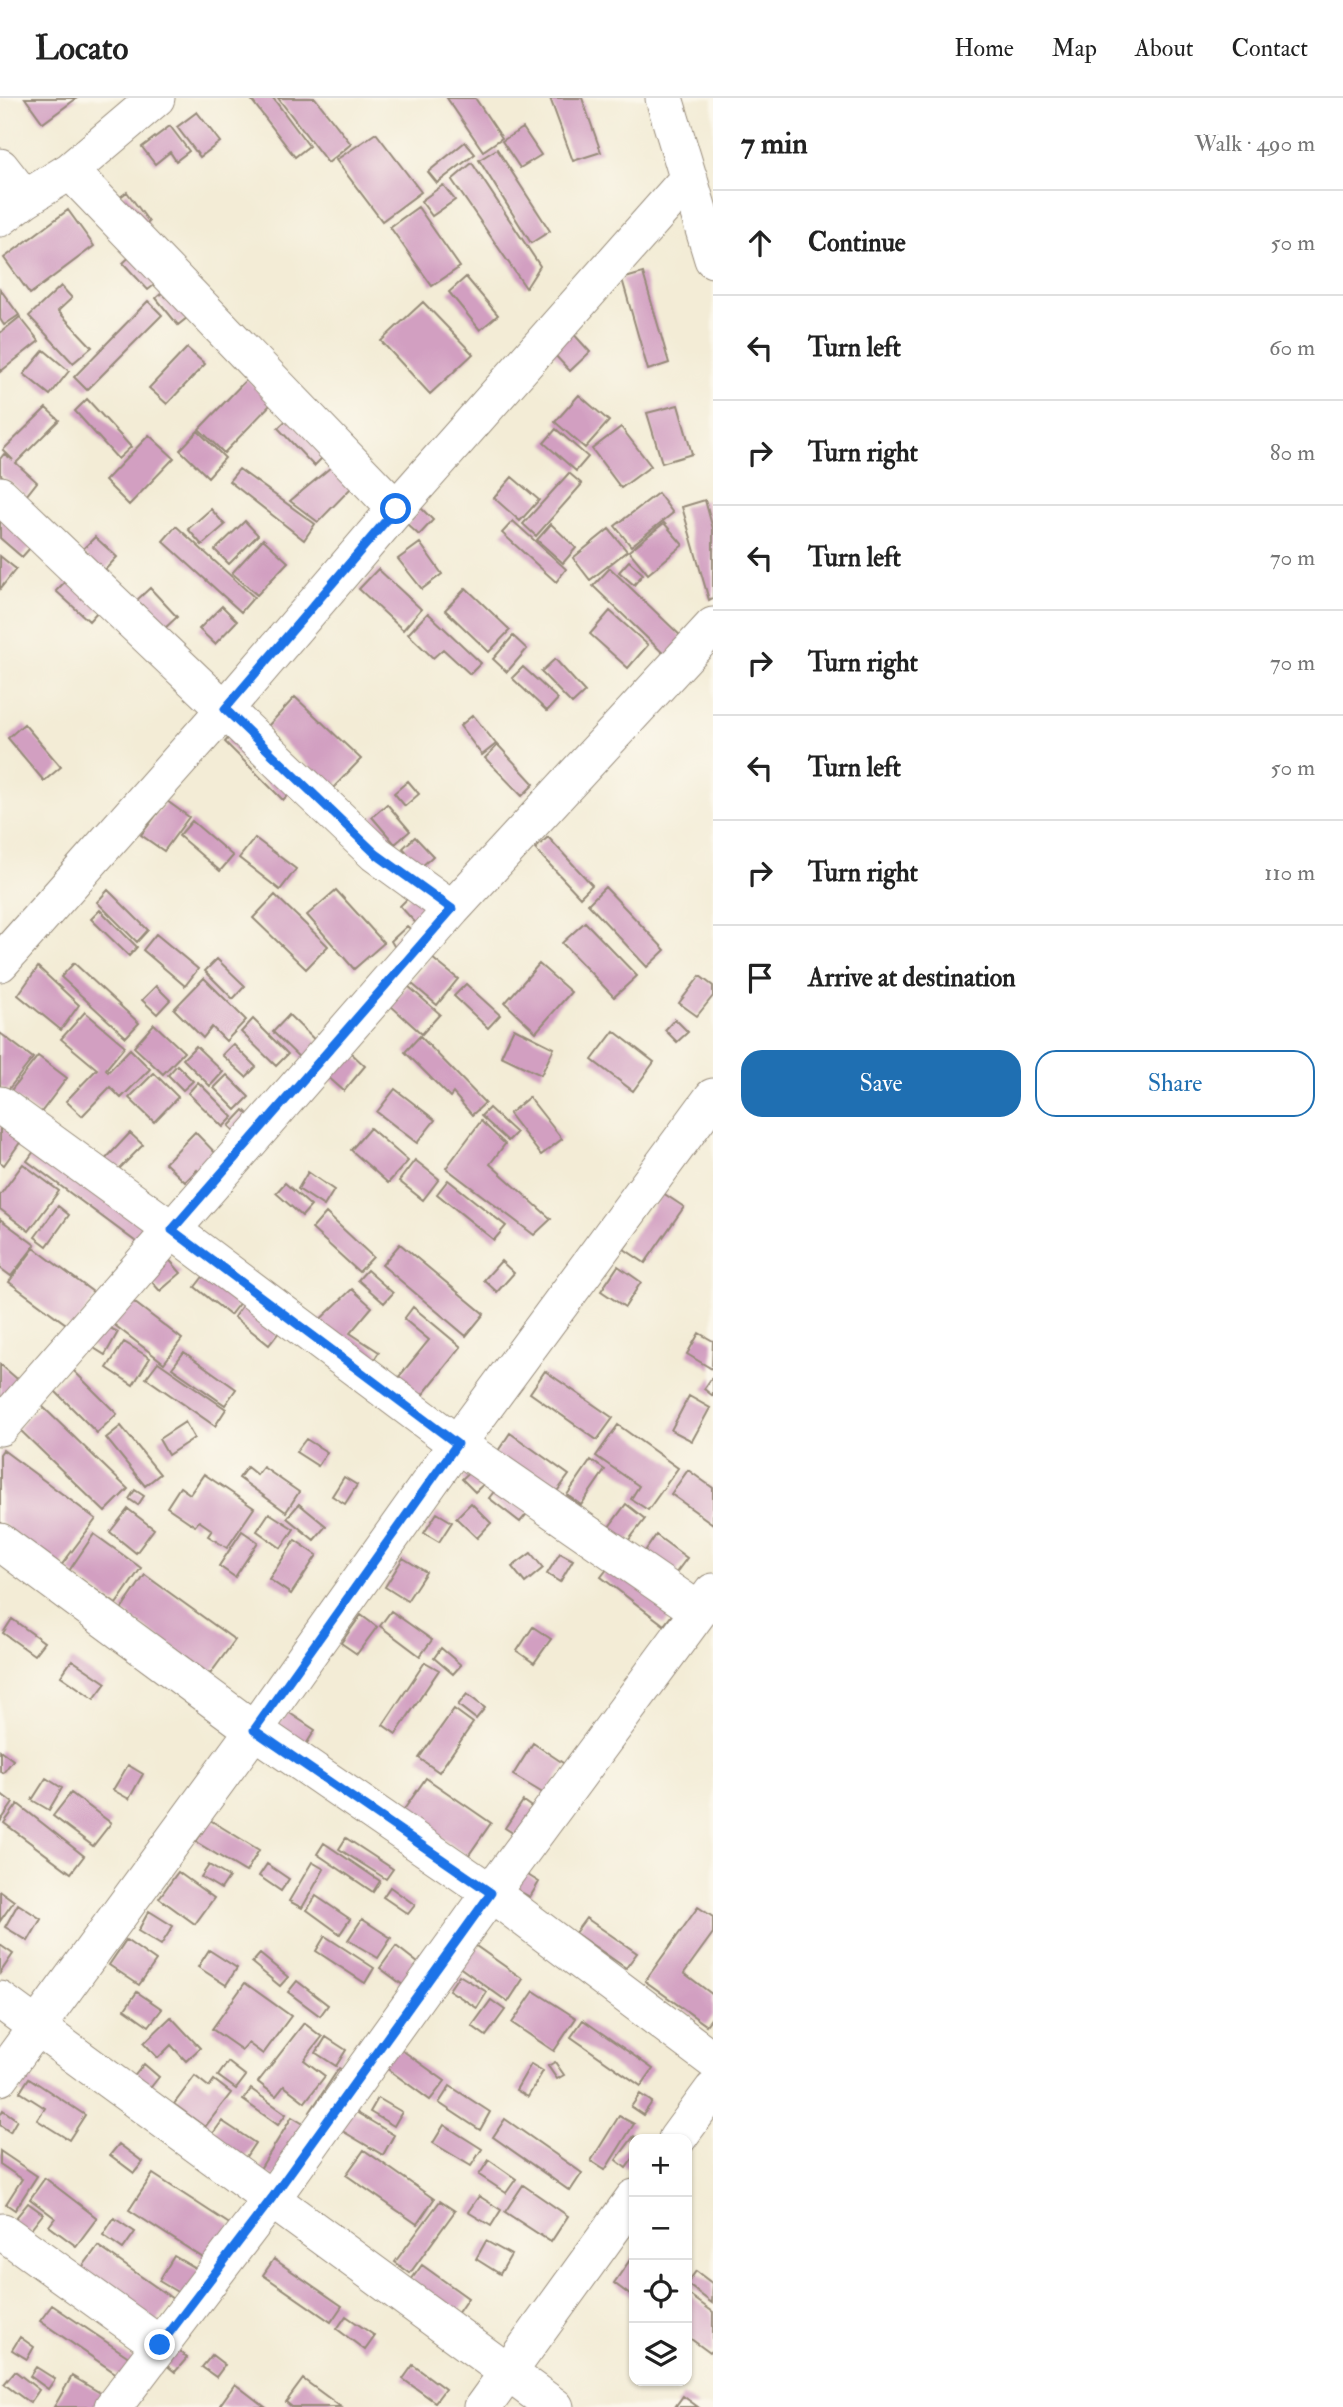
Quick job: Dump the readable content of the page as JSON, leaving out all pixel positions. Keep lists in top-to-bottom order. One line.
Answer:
{"page":{"header":"Locato","nav":["Home","Map","About","Contact"],"heading":["7 min","Walk · 490 m"],"list":[["Continue","50 m"],["Turn left","60 m"],["Turn right","80 m"],["Turn left","70 m"],["Turn right","70 m"],["Turn left","50 m"],["Turn right","110 m"],"Arrive at destination"],"buttons":["Save","Share"],"map_buttons":["+","−"]}}
